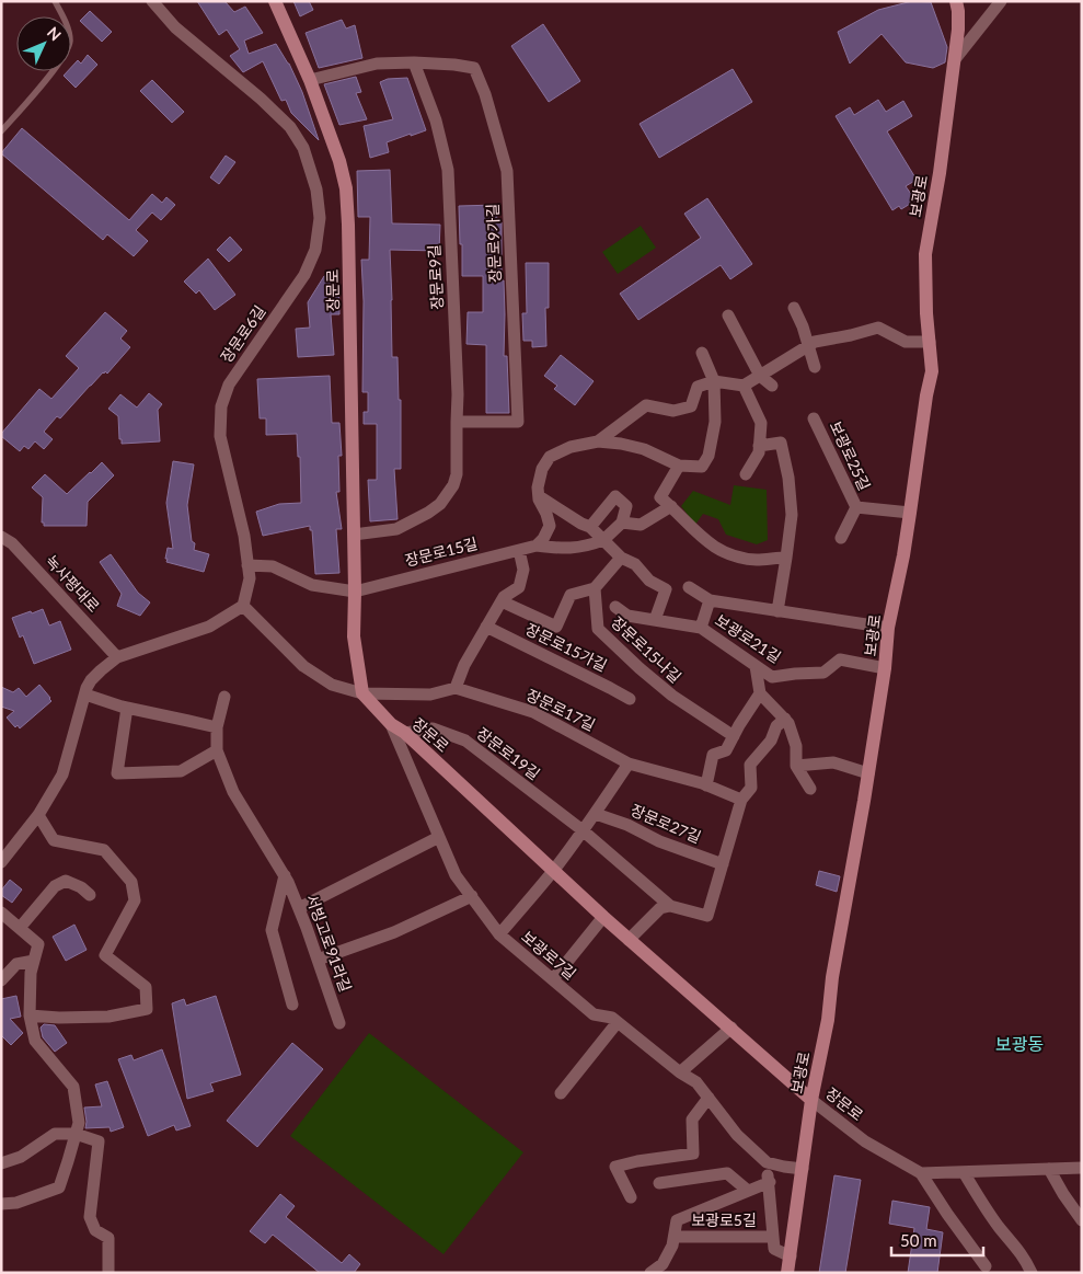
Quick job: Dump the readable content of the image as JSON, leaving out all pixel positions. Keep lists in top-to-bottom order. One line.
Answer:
{"streets":{"street":["보광로","장문로9가길","장문로9길","장문로","장문로6길","보광로25길","장문로15길","녹사평대로","보광로21길","장문로15가길","장문로15나길","장문로17길","장문로19길","장문로27길","서빙고로91라길","보광로7길","보광로5길"]},"crossings":[["보광로","장문로"],["보광로","보광로25길"],["보광로","보광로21길"],["보광로","보광로7길"],["보광로","보광로5길"],["장문로9가길","장문로9길"],["장문로9길","장문로"],["장문로","장문로15길"],["장문로","장문로19길"],["장문로","보광로7길"],["장문로15가길","장문로15나길"],["보광로7길","보광로5길"]],"districts":["보광동"],"scale_bar":"50 m","north":"top right"}
